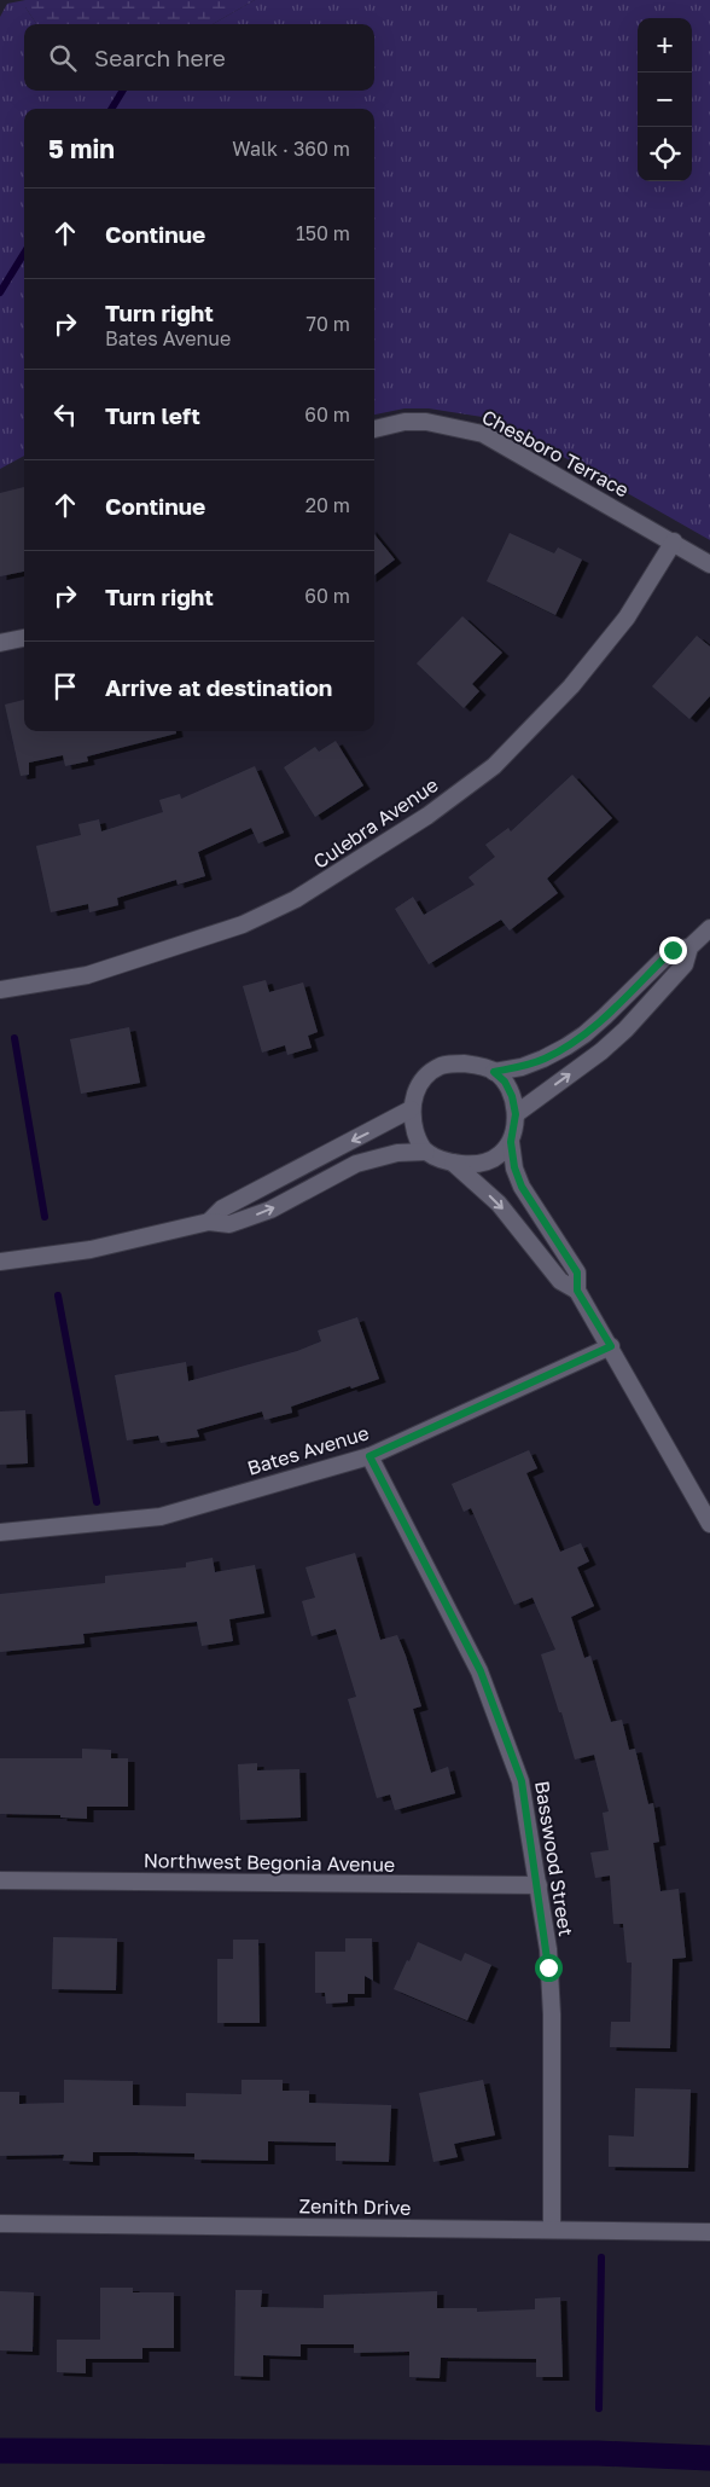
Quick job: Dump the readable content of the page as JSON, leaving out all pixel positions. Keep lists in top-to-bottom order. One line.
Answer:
{"streets":{"street":["Chesboro Terrace","Culebra Avenue","Bates Avenue","Basswood Street","Northwest Begonia Avenue","Zenith Drive"]},"crossings":[["Chesboro Terrace","Culebra Avenue"],["Bates Avenue","Basswood Street"],["Basswood Street","Northwest Begonia Avenue"],["Basswood Street","Zenith Drive"]],"page":{"map_buttons":["+","−"],"search":"Search here","heading":["5 min","Walk · 360 m"],"list":[["Continue","150 m"],["Turn right","Bates Avenue","70 m"],["Turn left","60 m"],["Continue","20 m"],["Turn right","60 m"],"Arrive at destination"]}}
